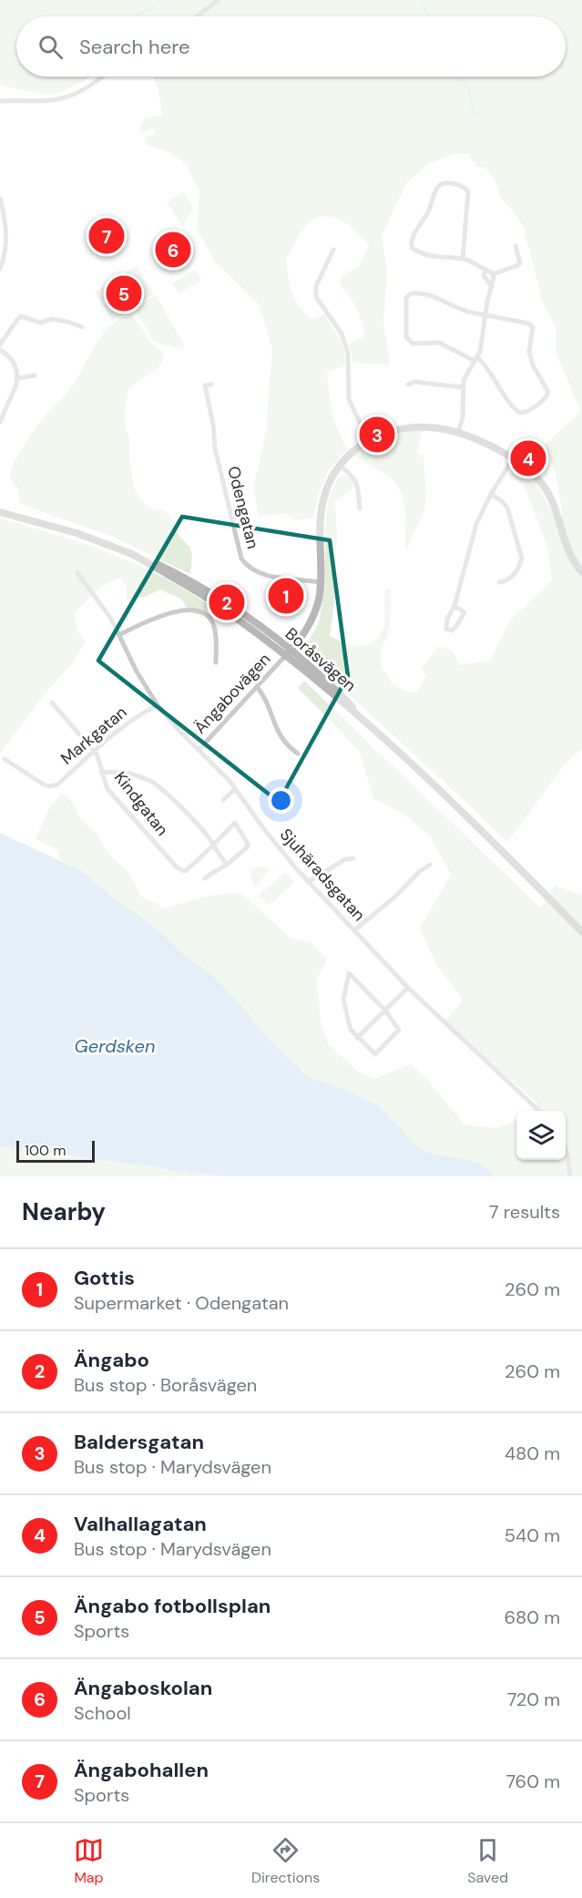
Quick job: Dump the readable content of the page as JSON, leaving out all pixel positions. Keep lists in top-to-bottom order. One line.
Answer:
{"streets":{"main road":["Boråsvägen"],"street":["Odengatan","Ängabovägen","Markgatan","Kindgatan","Sjuhäradsgatan"]},"crossings":[["Boråsvägen","Ängabovägen"],["Ängabovägen","Sjuhäradsgatan"],["Markgatan","Kindgatan"],["Markgatan","Sjuhäradsgatan"]],"water":["Gerdsken"],"scale_bar":"100 m","page":{"search":"Search here","pins":["7","6","5","3","4","1","2"],"scale":"100 m","heading":["Nearby","7 results"],"list":[{"mark":"1","name":"Gottis","note":"Supermarket · Odengatan","value":"260 m"},{"mark":"2","name":"Ängabo","note":"Bus stop · Boråsvägen","value":"260 m"},{"mark":"3","name":"Baldersgatan","note":"Bus stop · Marydsvägen","value":"480 m"},{"mark":"4","name":"Valhallagatan","note":"Bus stop · Marydsvägen","value":"540 m"},{"mark":"5","name":"Ängabo fotbollsplan","note":"Sports","value":"680 m"},{"mark":"6","name":"Ängaboskolan","note":"School","value":"720 m"},{"mark":"7","name":"Ängabohallen","note":"Sports","value":"760 m"}],"nav":["Map","Directions","Saved"]}}
